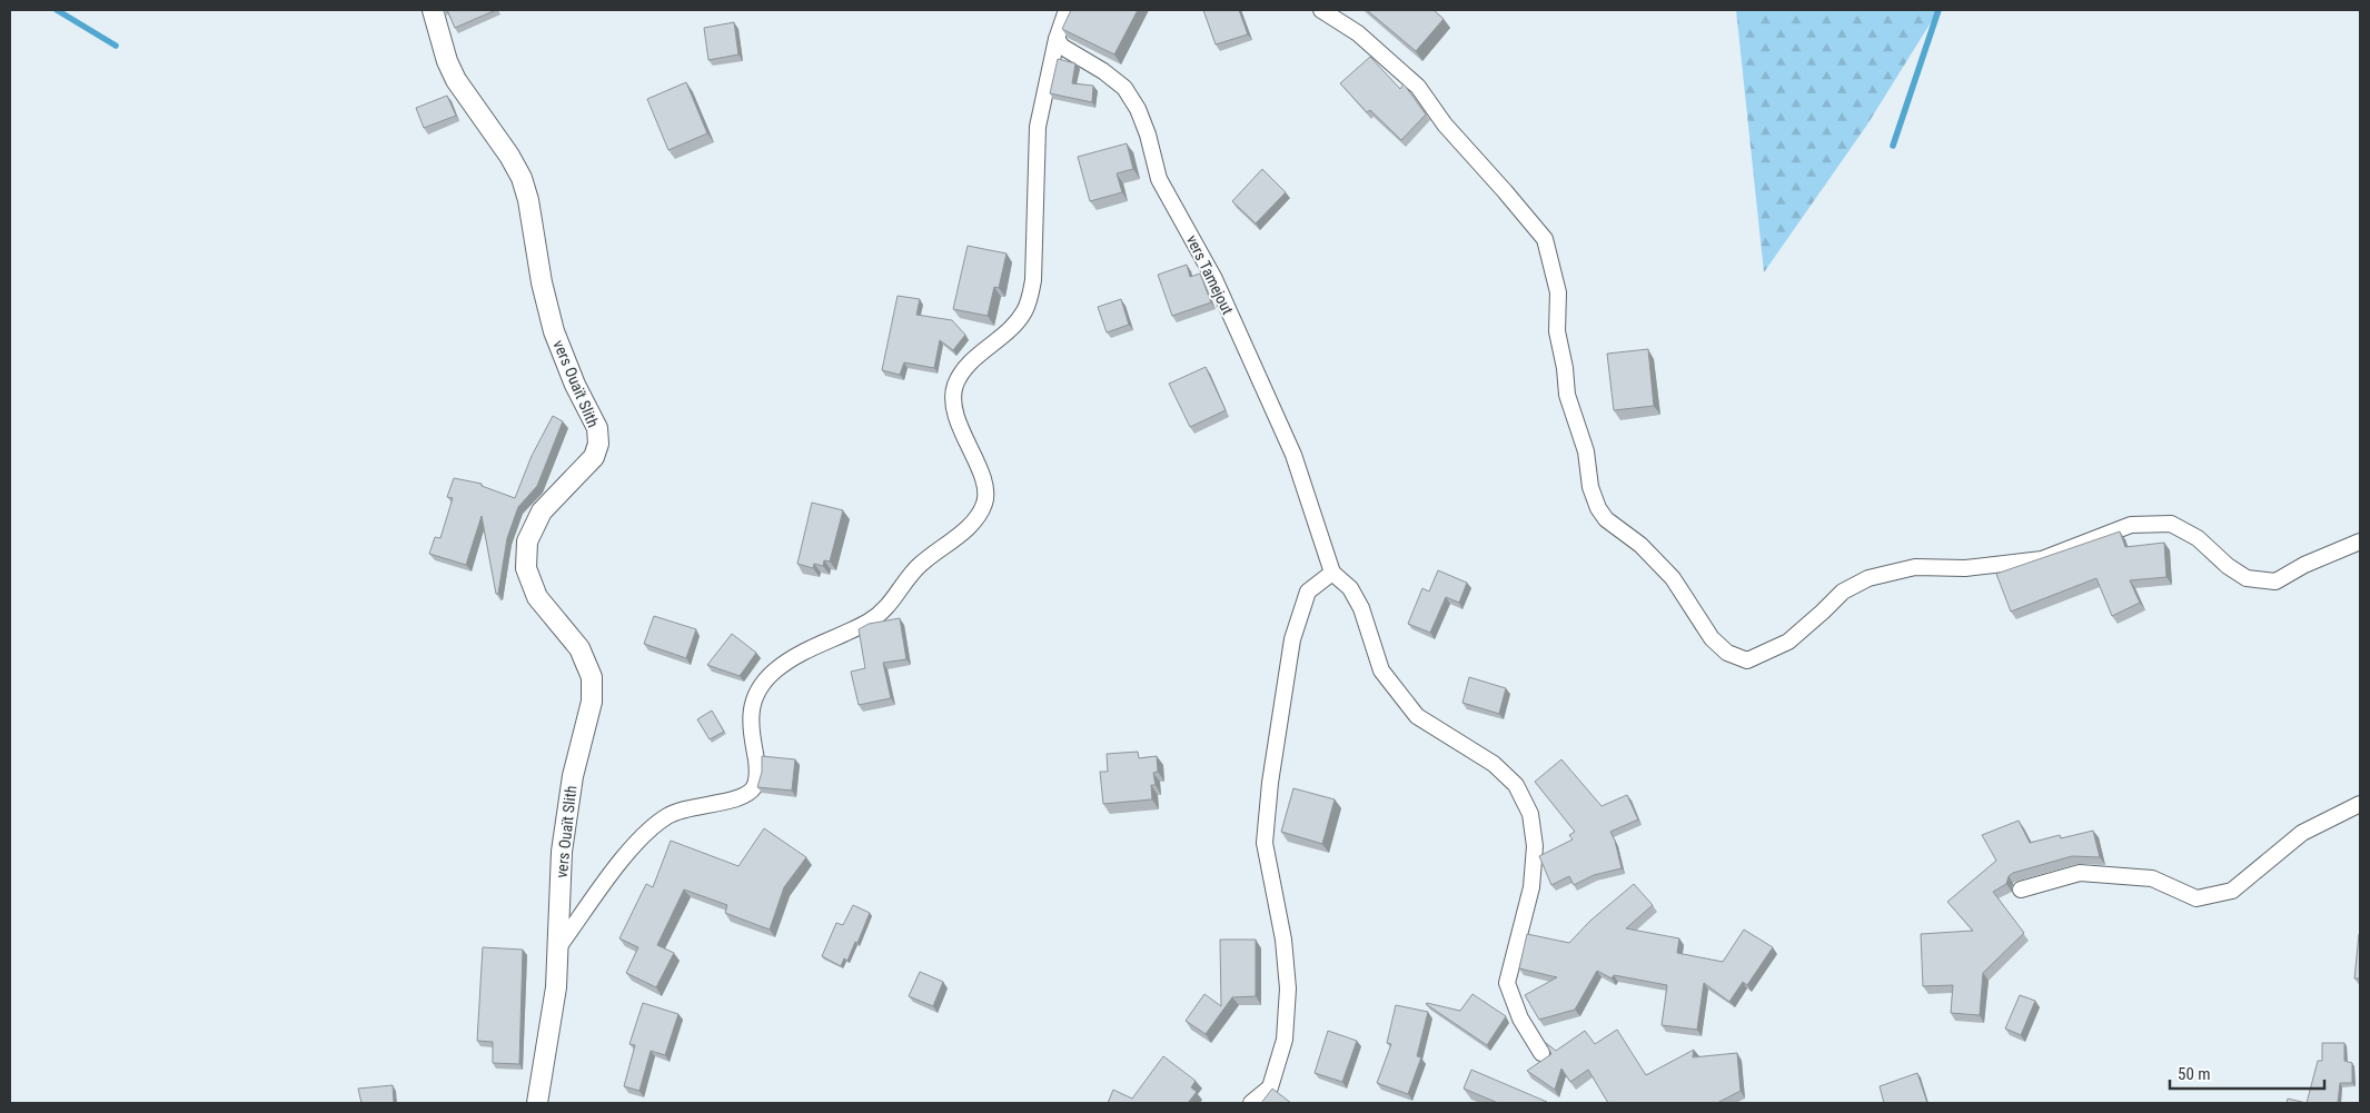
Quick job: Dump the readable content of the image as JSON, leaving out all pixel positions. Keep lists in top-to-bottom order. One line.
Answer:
{"streets":{"street":["vers Tamejout","vers Ouaït Slith"]},"scale_bar":"50 m"}
